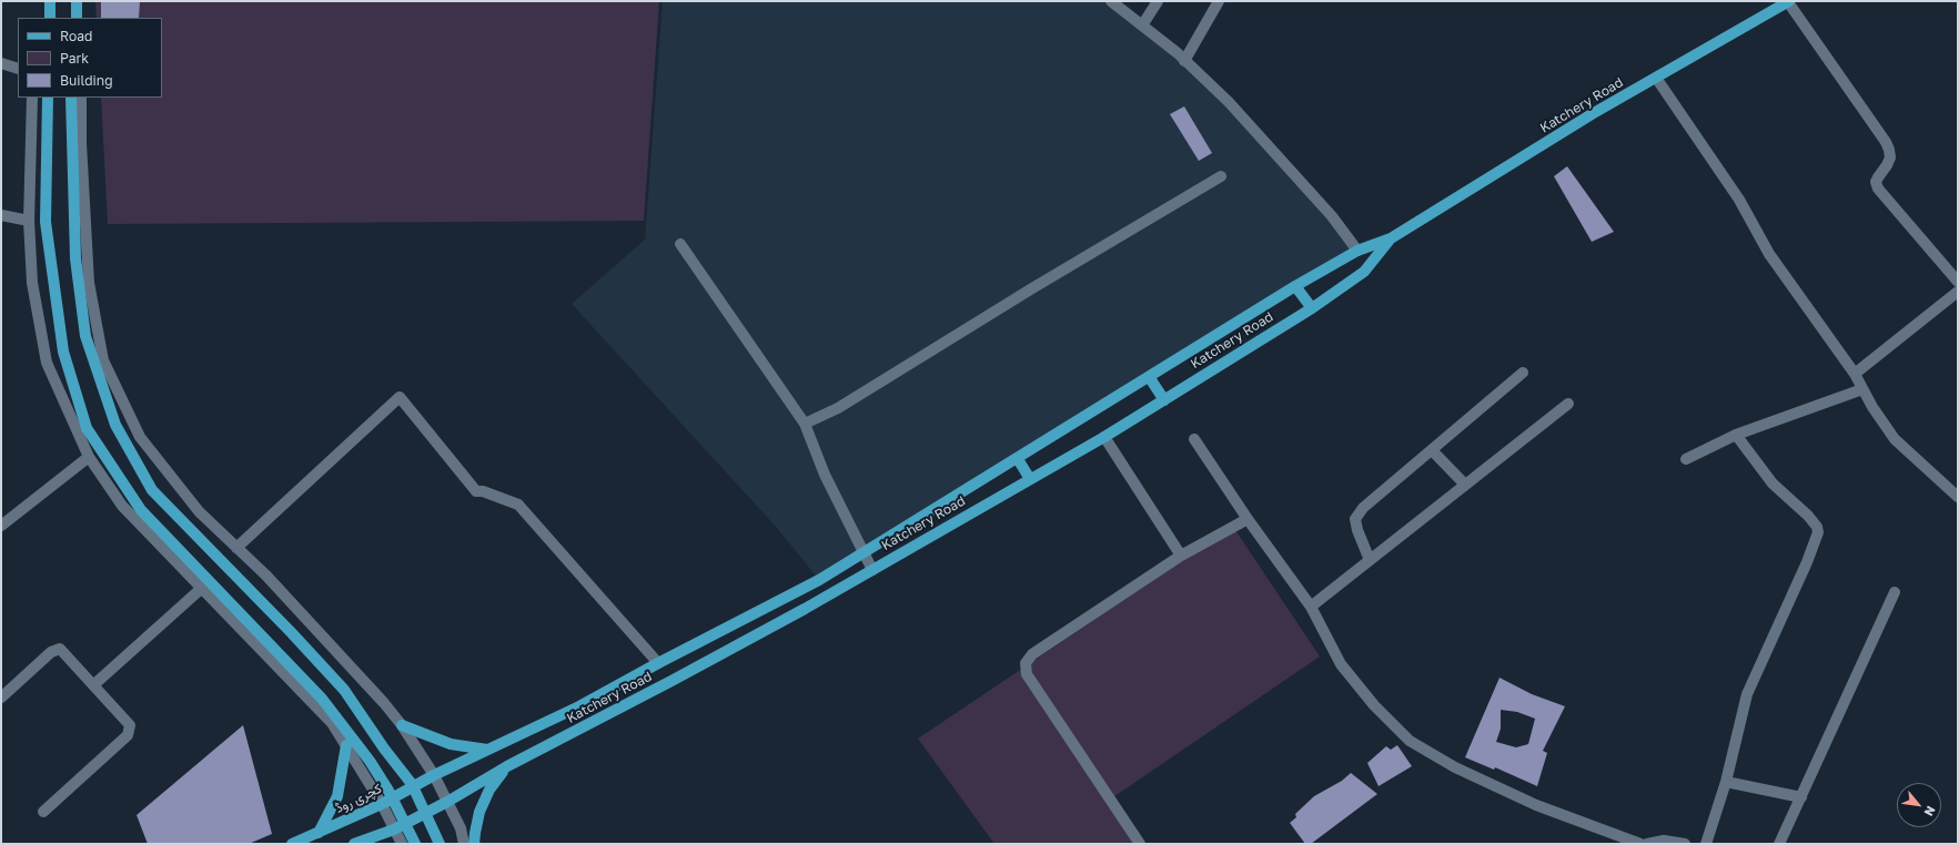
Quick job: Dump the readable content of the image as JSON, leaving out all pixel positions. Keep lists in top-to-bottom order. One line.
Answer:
{"streets":{"main road":["Katchery Road","کچری روڈ"]},"crossings":[["Katchery Road","کچری روڈ"]],"legend":["Road","Park","Building"],"north":"bottom right"}
